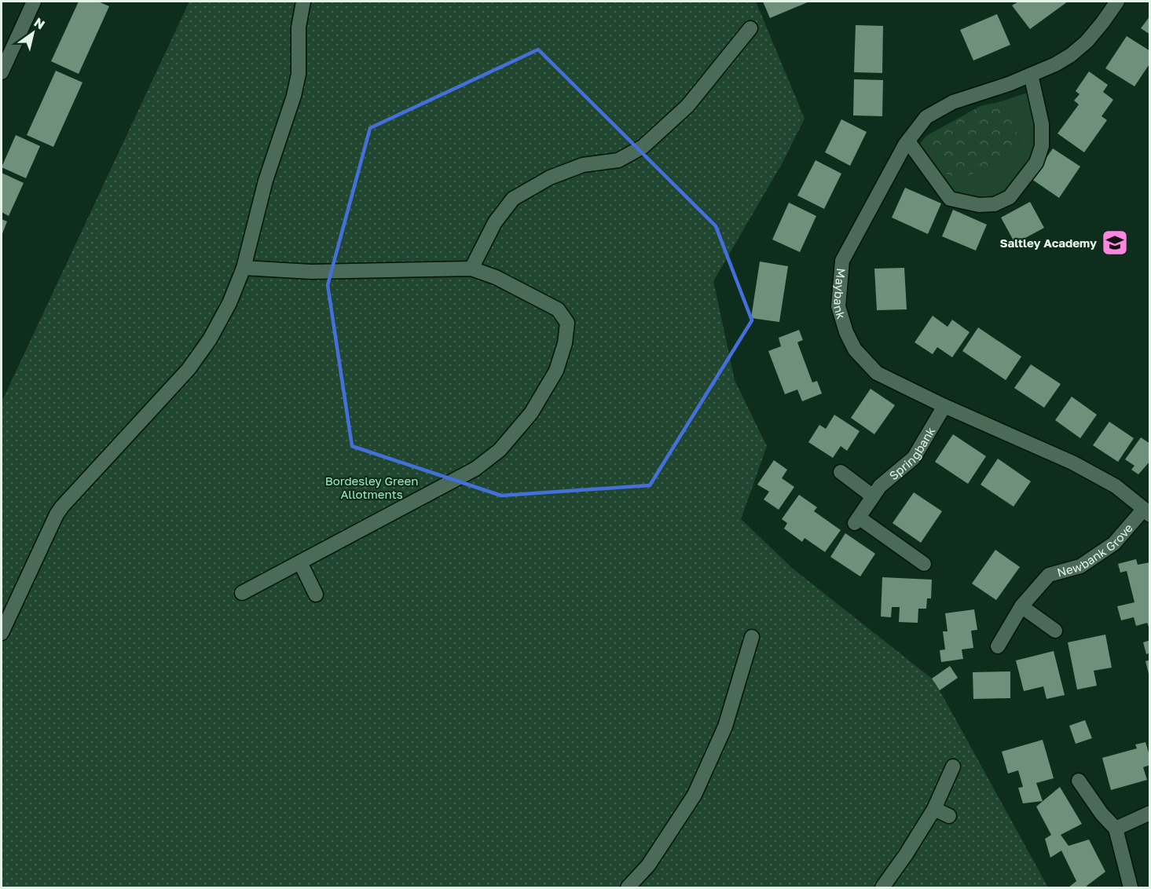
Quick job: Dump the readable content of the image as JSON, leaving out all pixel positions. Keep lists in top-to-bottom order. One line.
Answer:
{"streets":{"street":["Maybank","Springbank","Newbank Grove"]},"crossings":[["Maybank","Springbank"],["Maybank","Newbank Grove"]],"parks":["Bordesley Green Allotments"],"places":{"school or university":["Saltley Academy"]},"north":"top right"}
